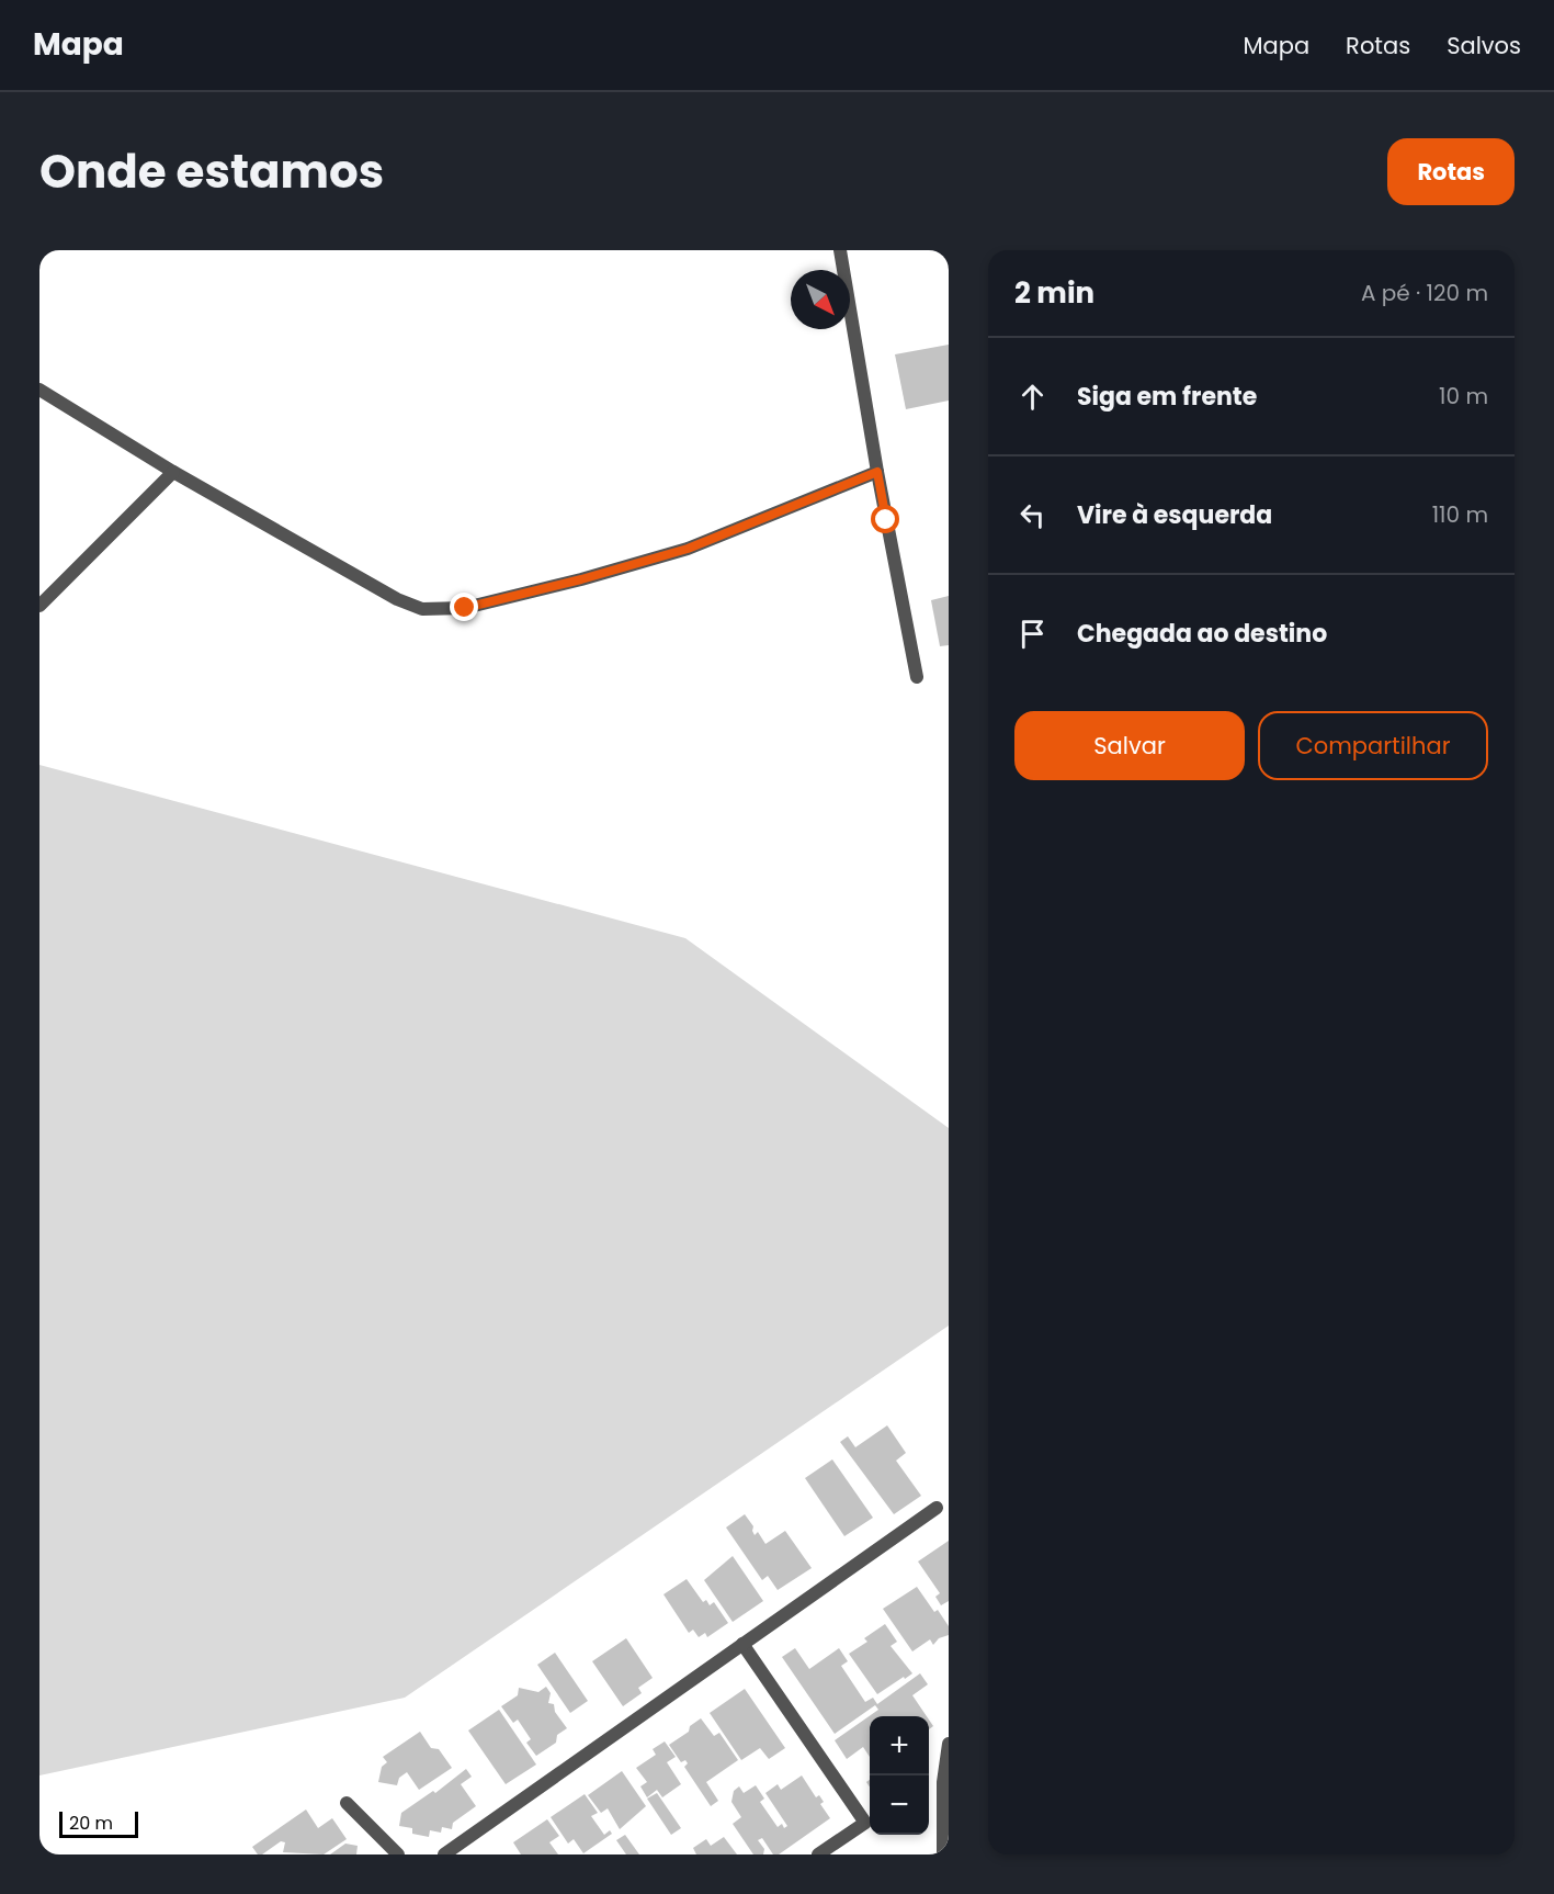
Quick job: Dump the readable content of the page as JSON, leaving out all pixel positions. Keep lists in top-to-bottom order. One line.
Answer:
{"scale_bar":"20 m","north":"bottom right","page":{"header":"Mapa","nav":["Mapa","Rotas","Salvos"],"title":"Onde estamos","buttons":["Rotas",["Salvar","Compartilhar"]],"heading":["2 min","A pé · 120 m"],"list":[["Siga em frente","10 m"],["Vire à esquerda","110 m"],"Chegada ao destino"],"map_buttons":["+","−"],"scale":"20 m"}}
